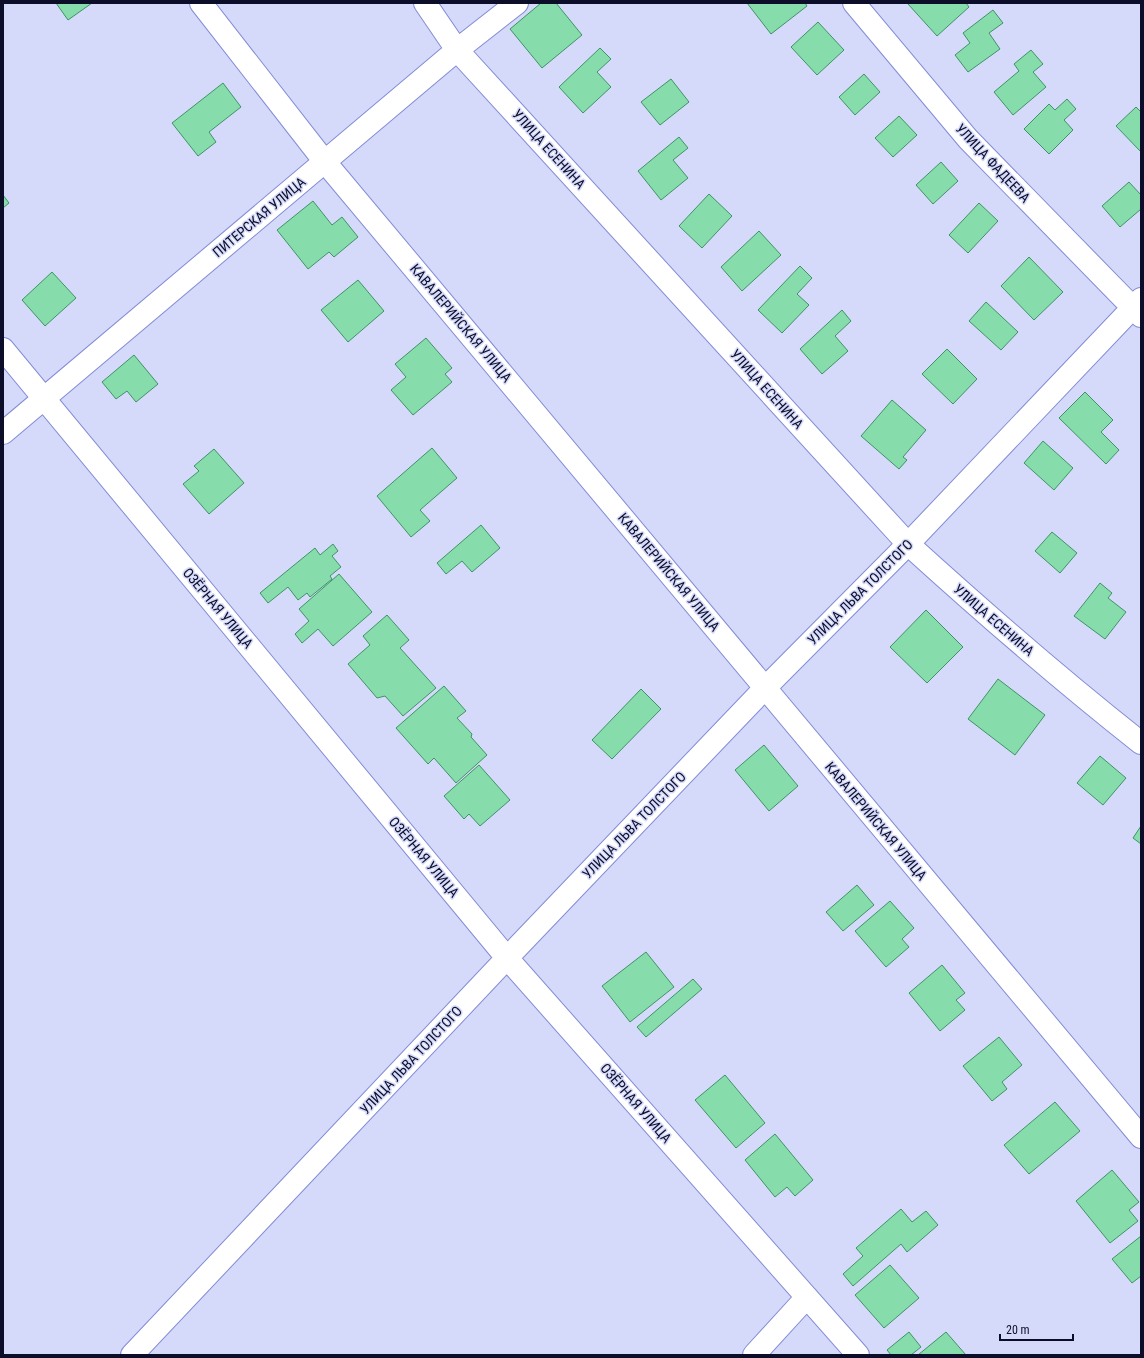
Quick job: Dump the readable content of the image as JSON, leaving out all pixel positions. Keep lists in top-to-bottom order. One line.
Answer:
{"streets":{"street":["УЛИЦА ЕСЕНИНА","УЛИЦА ФАДЕЕВА","ПИТЕРСКАЯ УЛИЦА","КАВАЛЕРИЙСКАЯ УЛИЦА","УЛИЦА ЛЬВА ТОЛСТОГО","ОЗЁРНАЯ УЛИЦА"]},"crossings":[["УЛИЦА ЕСЕНИНА","ПИТЕРСКАЯ УЛИЦА"],["УЛИЦА ЕСЕНИНА","УЛИЦА ЛЬВА ТОЛСТОГО"],["УЛИЦА ФАДЕЕВА","УЛИЦА ЛЬВА ТОЛСТОГО"],["ПИТЕРСКАЯ УЛИЦА","КАВАЛЕРИЙСКАЯ УЛИЦА"],["ПИТЕРСКАЯ УЛИЦА","ОЗЁРНАЯ УЛИЦА"],["КАВАЛЕРИЙСКАЯ УЛИЦА","УЛИЦА ЛЬВА ТОЛСТОГО"],["УЛИЦА ЛЬВА ТОЛСТОГО","ОЗЁРНАЯ УЛИЦА"]],"scale_bar":"20 m"}
